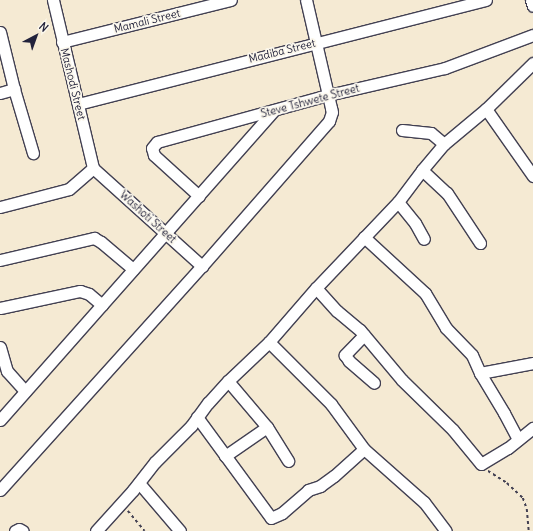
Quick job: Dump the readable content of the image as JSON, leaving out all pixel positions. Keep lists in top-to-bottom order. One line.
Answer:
{"streets":{"street":["Mamali Street","Madiba Street","Mashodi Street","Steve Tshwete Street","Washoti Street"]},"crossings":[["Mamali Street","Mashodi Street"],["Madiba Street","Mashodi Street"],["Mashodi Street","Washoti Street"]],"north":"top right"}
